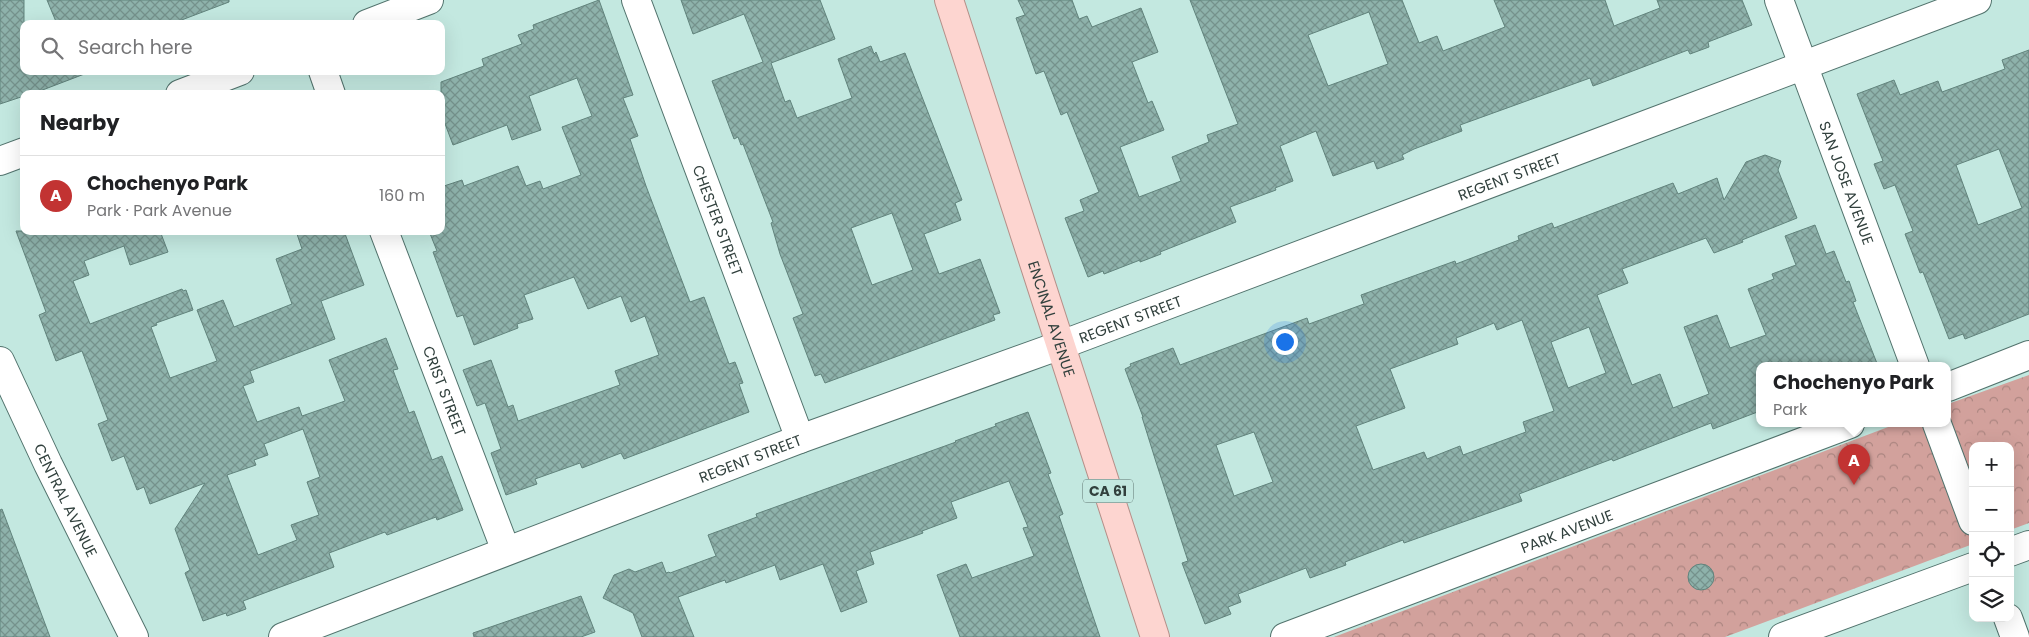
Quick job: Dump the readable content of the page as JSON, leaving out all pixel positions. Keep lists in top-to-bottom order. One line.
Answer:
{"streets":{"main road":["ENCINAL AVENUE","CA 61"],"street":["REGENT STREET","SAN JOSE AVENUE","CHESTER STREET","CRIST STREET","CENTRAL AVENUE","PARK AVENUE"]},"crossings":[["REGENT STREET","SAN JOSE AVENUE"],["REGENT STREET","CHESTER STREET"],["REGENT STREET","ENCINAL AVENUE"],["REGENT STREET","CRIST STREET"]],"page":{"search":"Search here","heading":"Nearby","list":[{"mark":"A","name":"Chochenyo Park","note":"Park · Park Avenue","value":"160 m"}],"popup":["Chochenyo Park","Park"],"map_buttons":["+","−"],"pins":"A"}}
